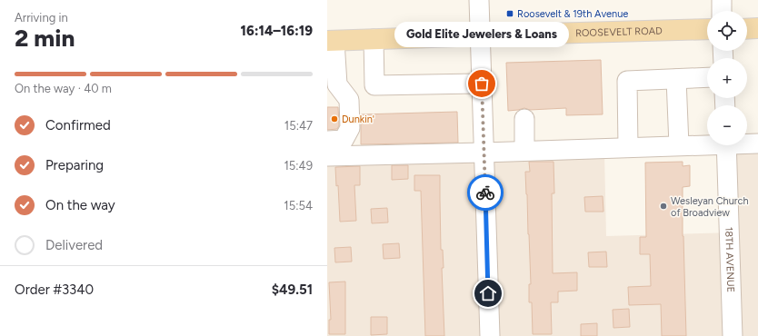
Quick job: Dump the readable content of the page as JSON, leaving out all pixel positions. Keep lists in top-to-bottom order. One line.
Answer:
{"streets":{"main road":["ROOSEVELT ROAD"],"street":["18TH AVENUE"]},"places":{"transit":["Roosevelt & 19th Avenue"],"other":["Gold Elite Jewelers & Loans","Dunkin'","Wesleyan Church of Broadview"]},"page":{"heading":["2 min","Arriving in","16:14–16:19"],"panel":["Order #3340","$49.51"],"map_buttons":["+","−"],"bubble":"Gold Elite Jewelers & Loans","bar":"On the way · 40 m","list":[["Confirmed","15:47"],["Preparing","15:49"],["On the way","15:54"],"Delivered"]}}
